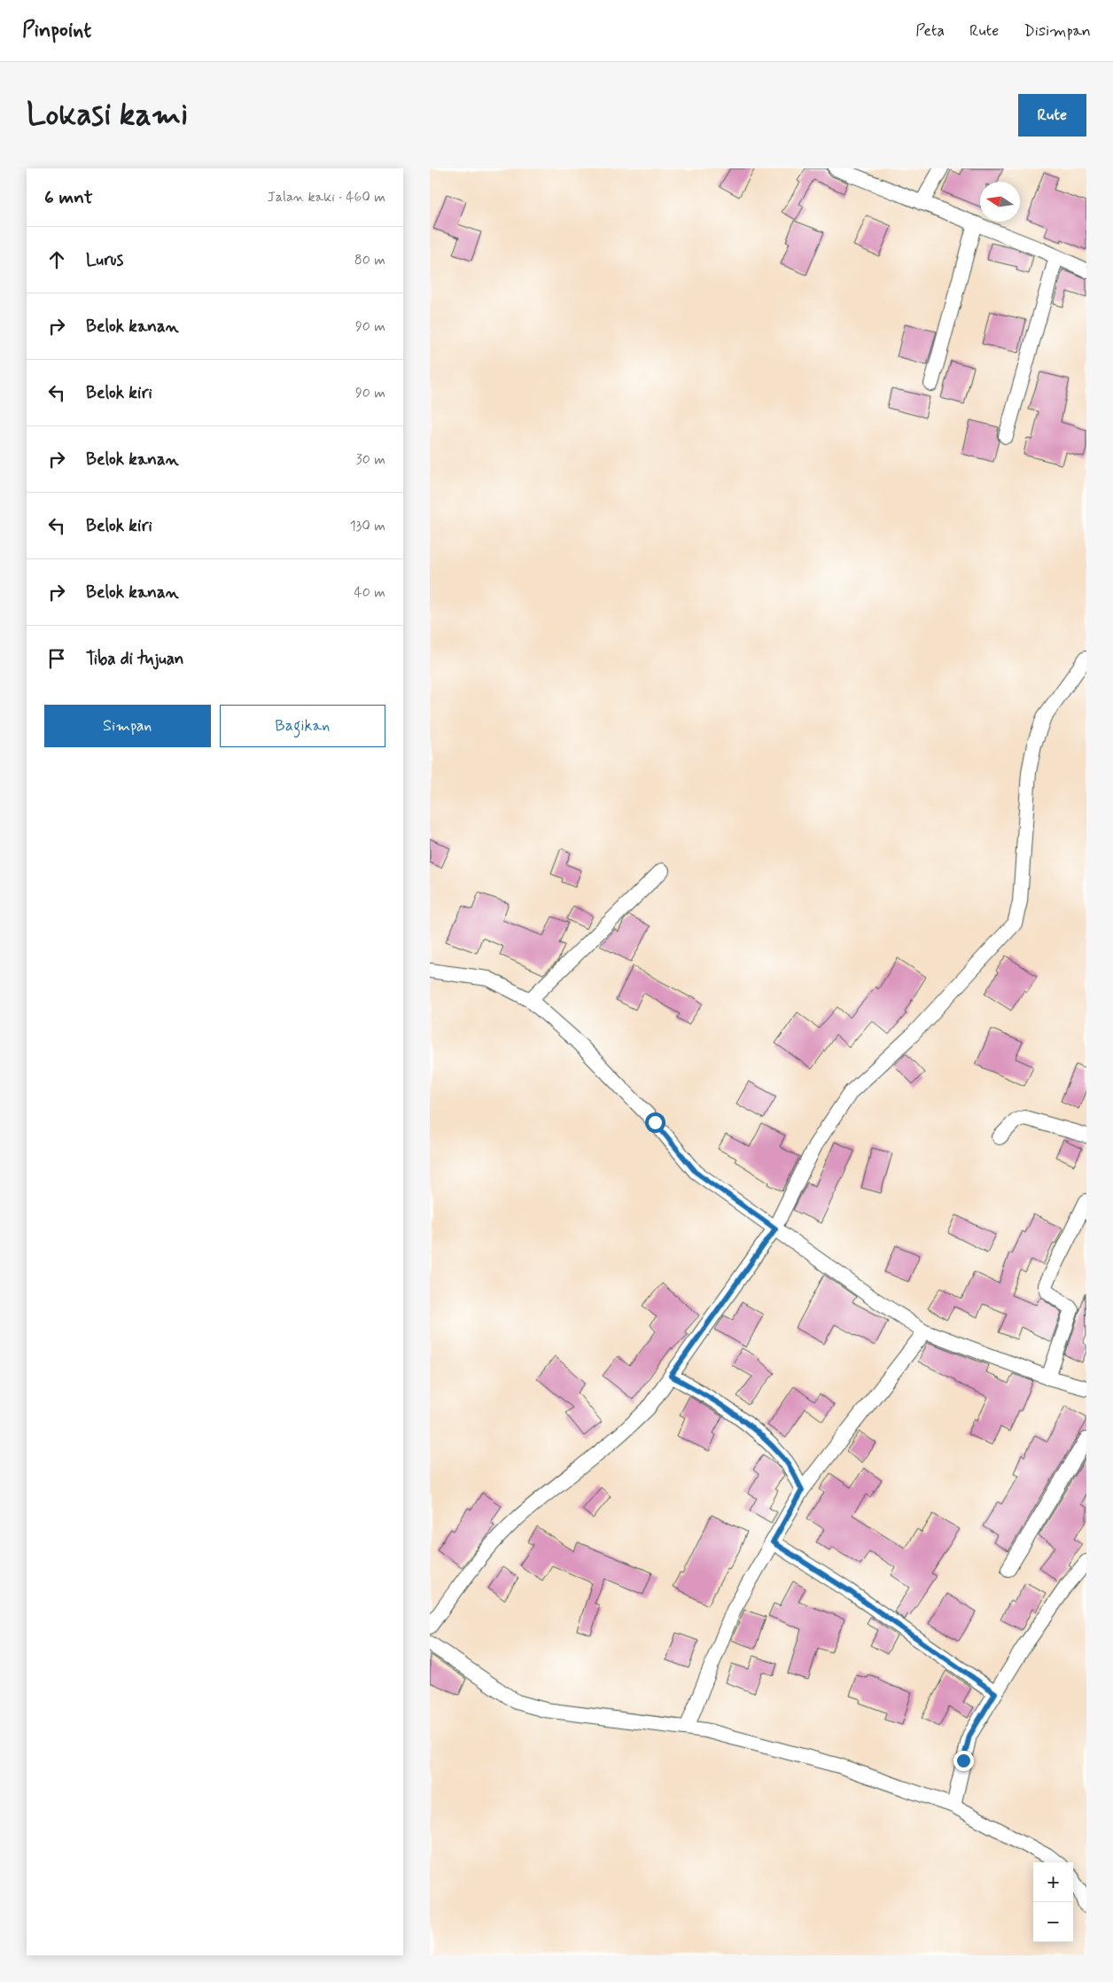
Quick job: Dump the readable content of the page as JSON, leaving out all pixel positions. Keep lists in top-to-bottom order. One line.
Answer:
{"north":"left","page":{"header":"Pinpoint","nav":["Peta","Rute","Disimpan"],"buttons":["Rute",["Simpan","Bagikan"]],"title":"Lokasi kami","heading":["6 mnt","Jalan kaki · 460 m"],"list":[["Lurus","80 m"],["Belok kanan","90 m"],["Belok kiri","90 m"],["Belok kanan","30 m"],["Belok kiri","130 m"],["Belok kanan","40 m"],"Tiba di tujuan"],"map_buttons":["+","−"]}}
